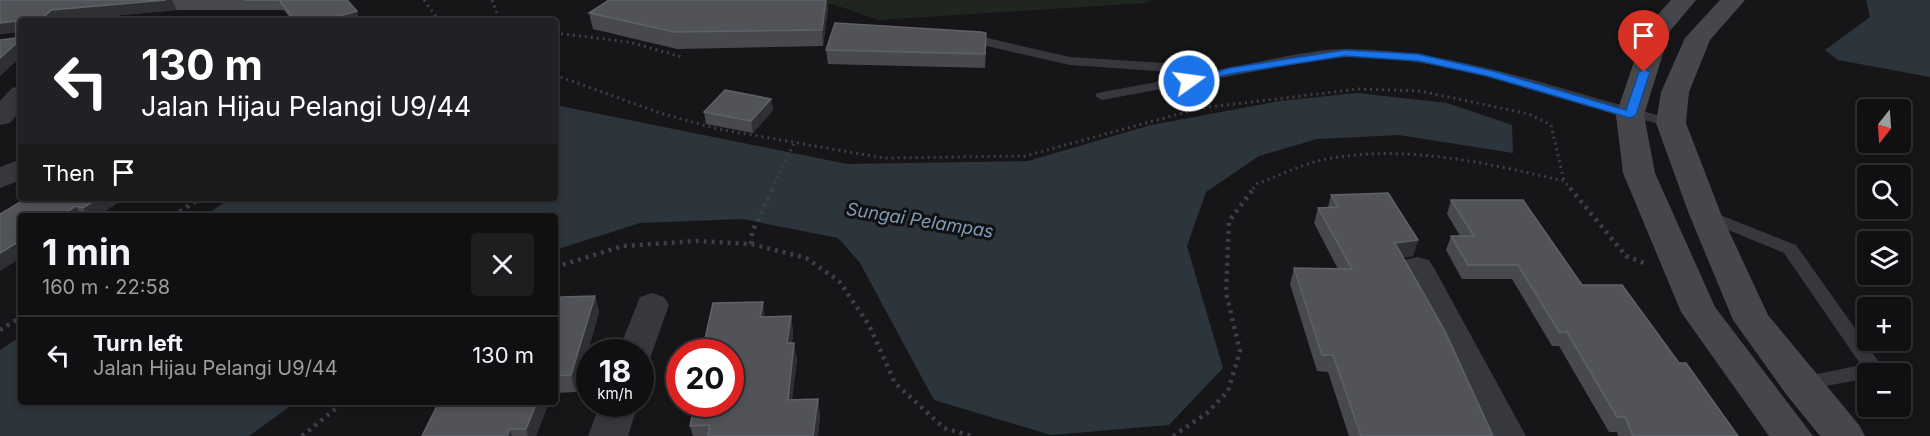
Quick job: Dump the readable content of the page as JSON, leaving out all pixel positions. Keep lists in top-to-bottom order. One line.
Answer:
{"water":["Sungai Pelampas"],"north":"bottom","page":{"turn":["130 m","Jalan Hijau Pelangi U9/44"],"map_buttons":["+","−"],"then":"Then","heading":["1 min","160 m · 22:58"],"list":[{"name":"Turn left","note":"Jalan Hijau Pelangi U9/44","value":"130 m"}],"speed":"18 km/h","limit":"20"}}
